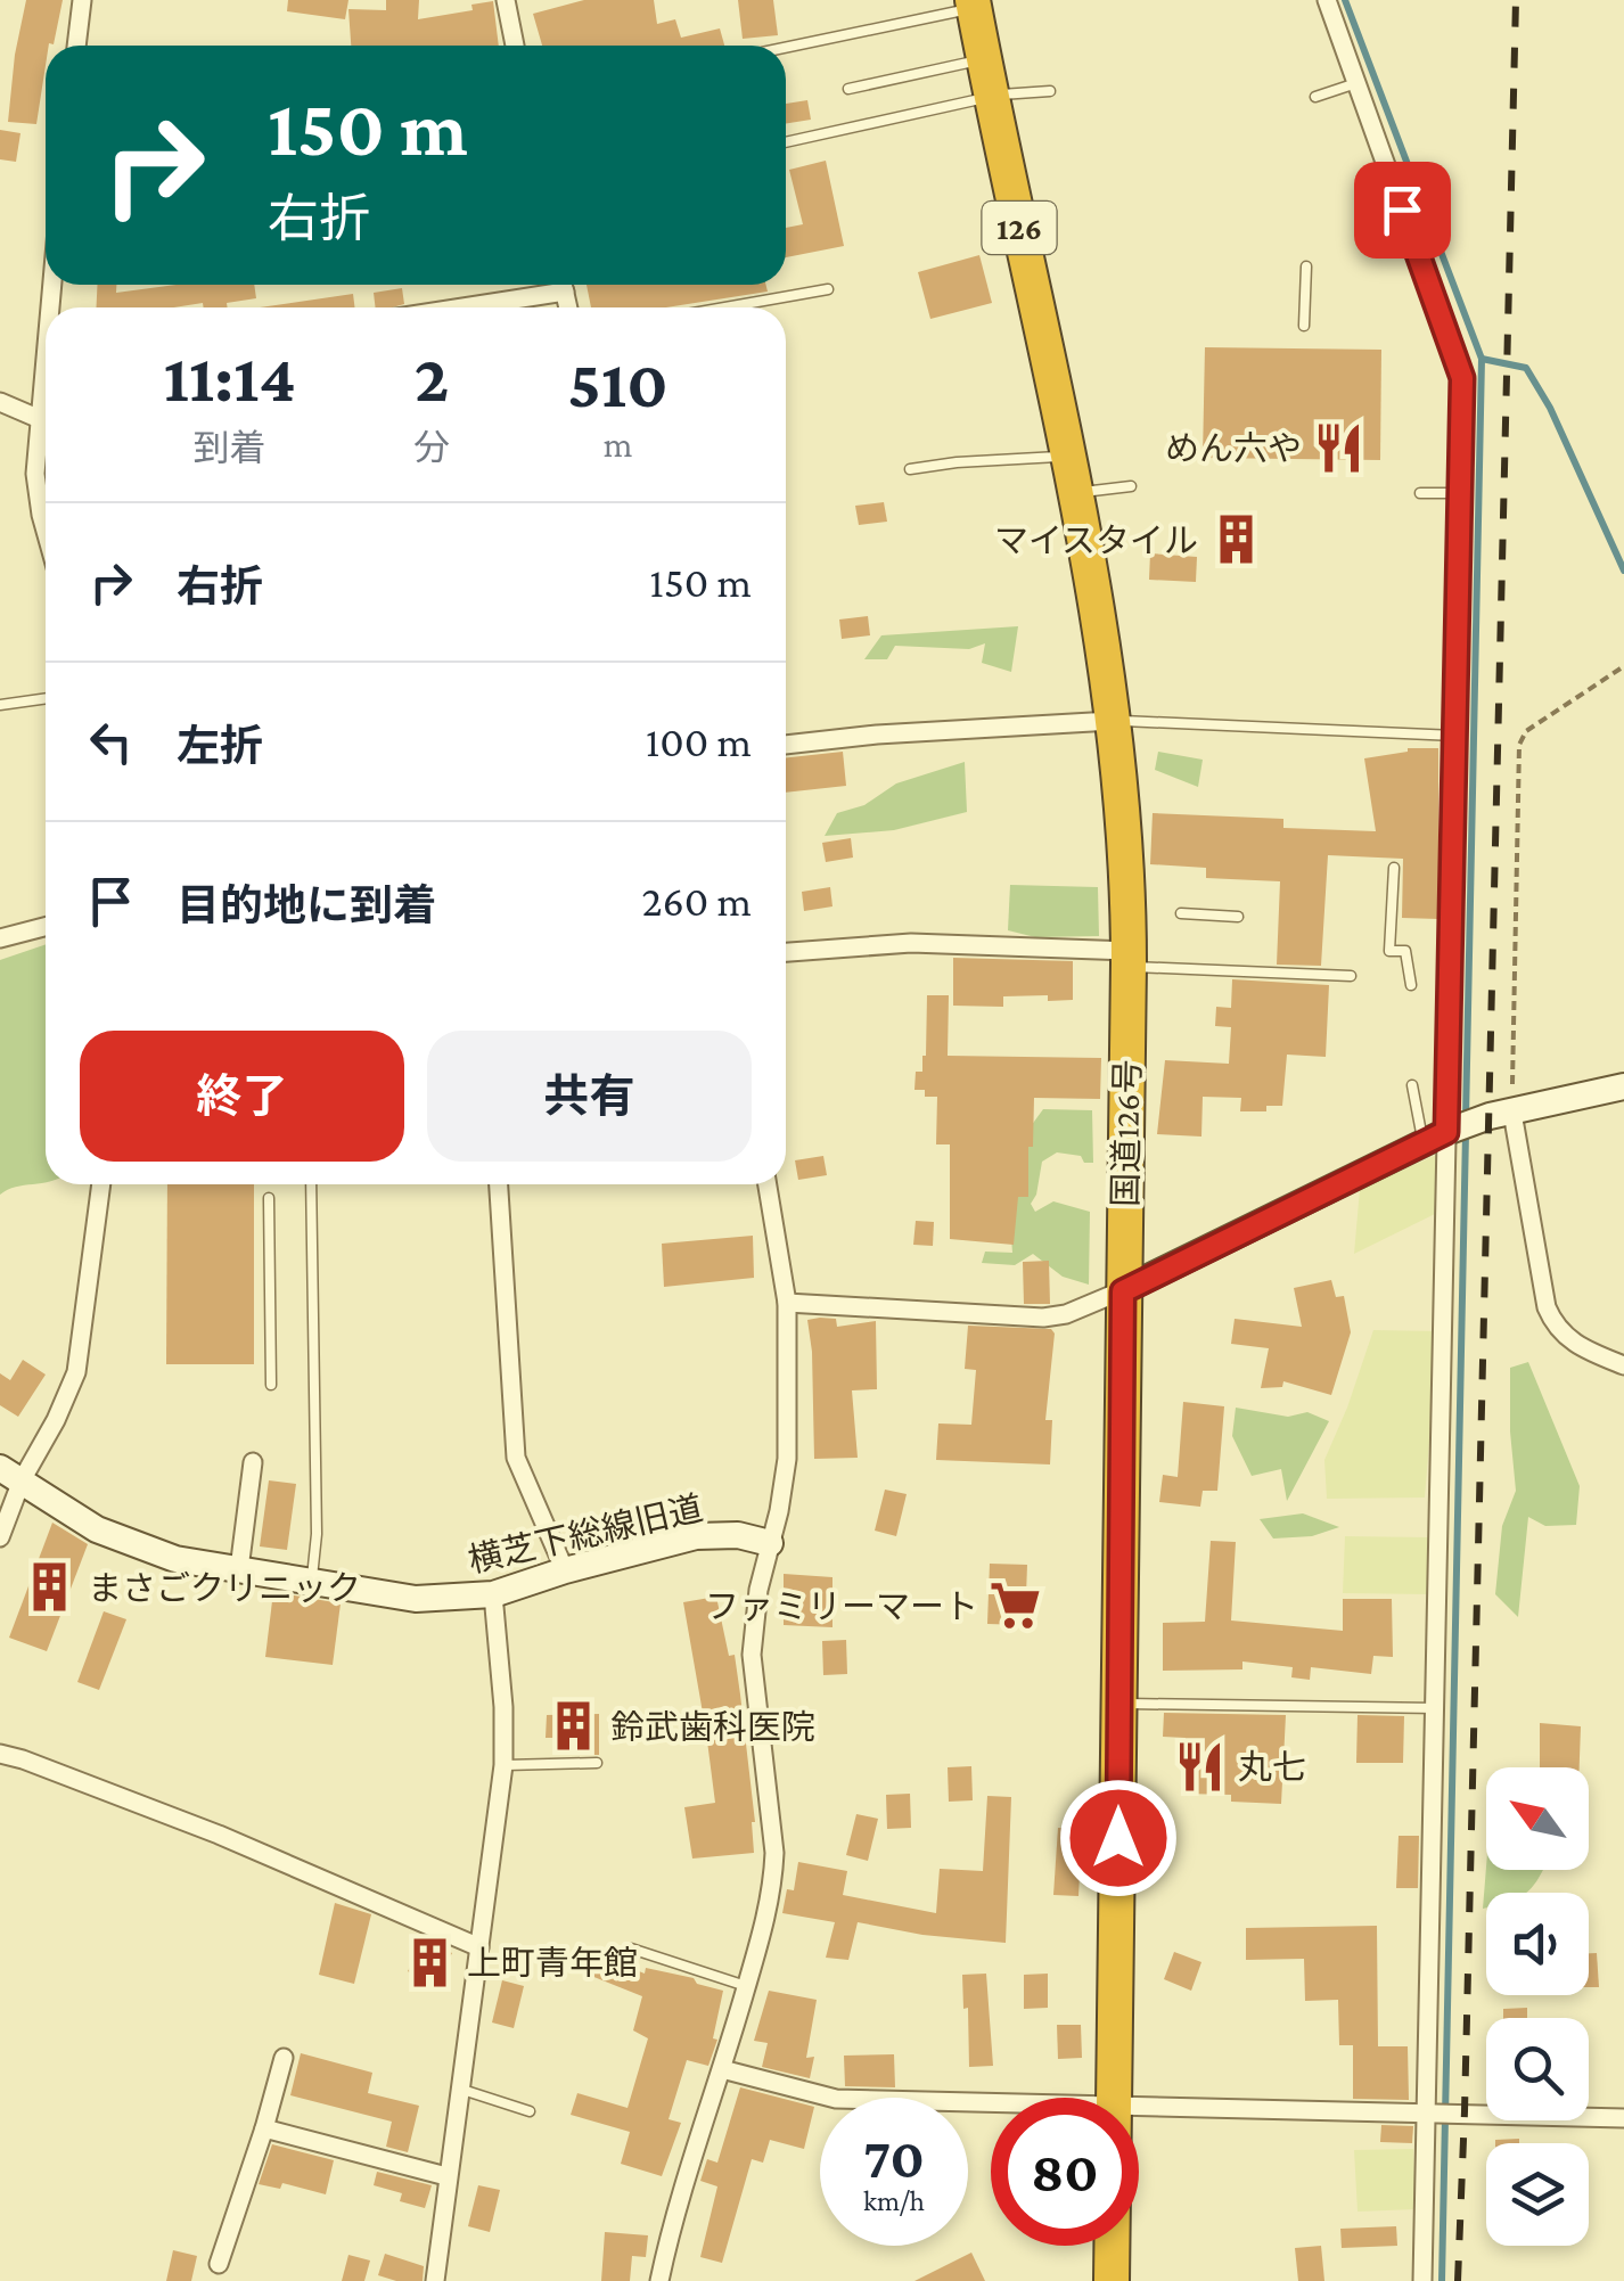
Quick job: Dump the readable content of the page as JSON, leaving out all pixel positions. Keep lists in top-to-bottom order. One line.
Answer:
{"streets":{"highway":["126","国道126号"],"street":["横芝下総線旧道"]},"places":{"restaurant":["めん六や","丸七"],"building":["マイスタイル","まさごクリニック","鈴武歯科医院","上町青年館"],"supermarket":["ファミリーマート"]},"north":"top left","page":{"turn":["150 m","右折"],"eta":["11:14","到着","2","分","510","m"],"list":[{"name":"右折","value":"150 m"},{"name":"左折","value":"100 m"},{"name":"目的地に到着","value":"260 m"}],"buttons":["終了","共有"],"speed":"70 km/h","limit":"80"}}
